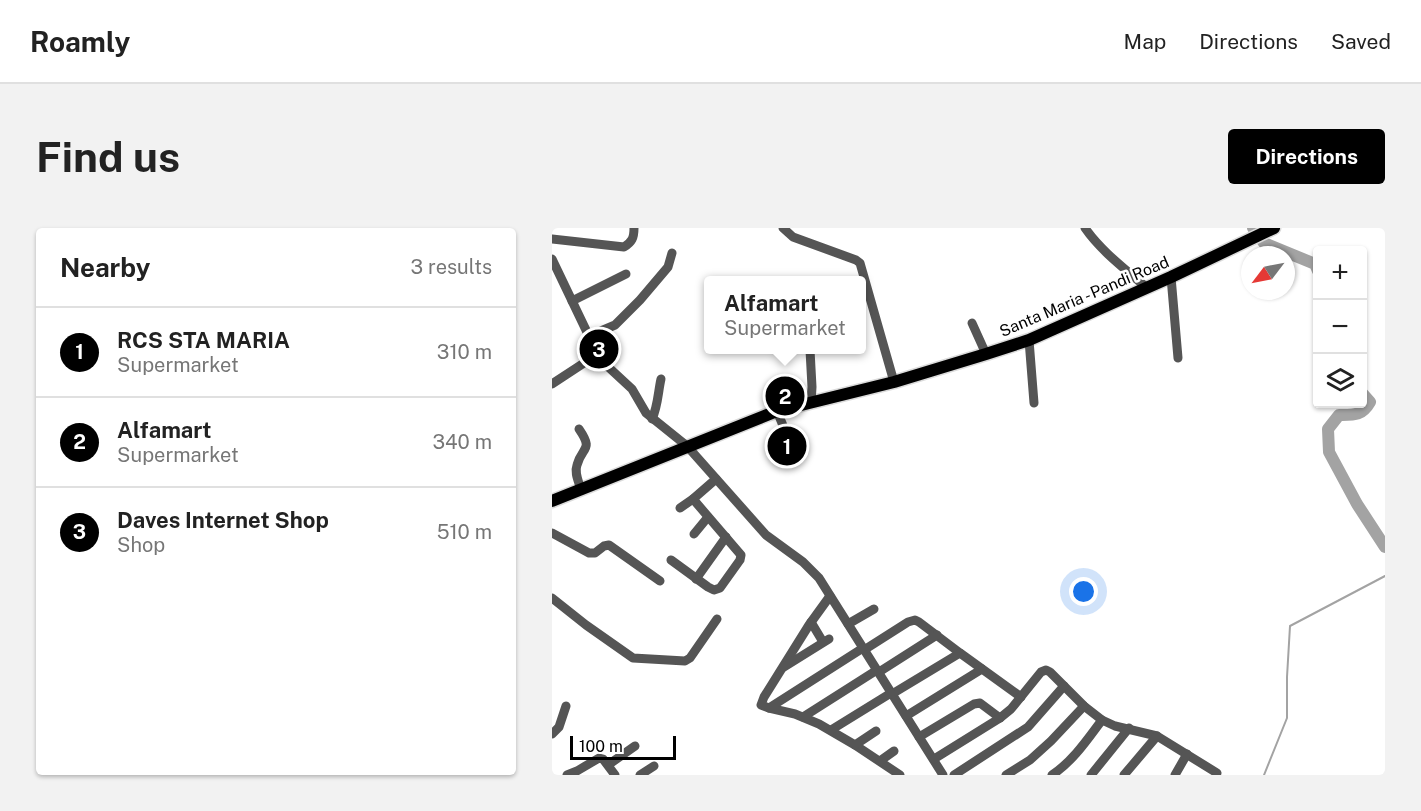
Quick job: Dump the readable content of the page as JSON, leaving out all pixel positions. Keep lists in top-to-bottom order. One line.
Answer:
{"streets":{"main road":["Santa Maria - Pandi Road"]},"scale_bar":"100 m","north":"bottom left","page":{"header":"Roamly","nav":["Map","Directions","Saved"],"buttons":"Directions","title":"Find us","heading":["Nearby","3 results"],"map_buttons":["+","−"],"popup":["Alfamart","Supermarket"],"list":[{"mark":"1","name":"RCS STA MARIA","note":"Supermarket","value":"310 m"},{"mark":"2","name":"Alfamart","note":"Supermarket","value":"340 m"},{"mark":"3","name":"Daves Internet Shop","note":"Shop","value":"510 m"}],"pins":["3","2","1"],"scale":"100 m"}}
